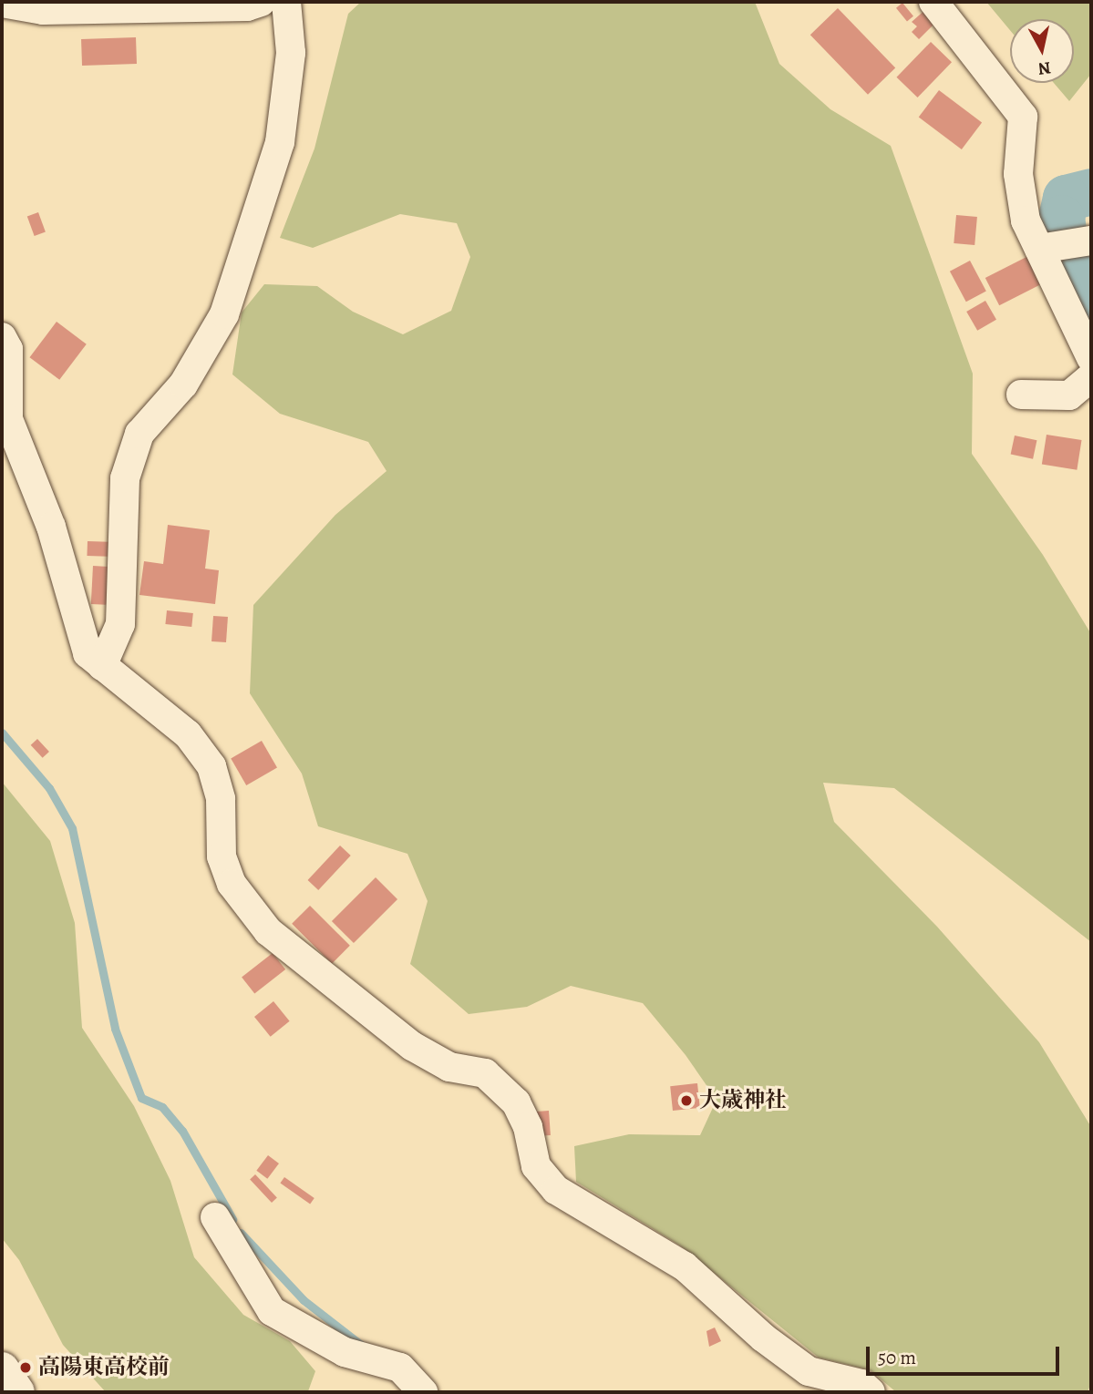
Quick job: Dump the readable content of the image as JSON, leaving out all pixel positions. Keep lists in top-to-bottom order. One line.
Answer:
{"places":["大歳神社","高陽東高校前"],"scale_bar":"50 m","north":"bottom"}
